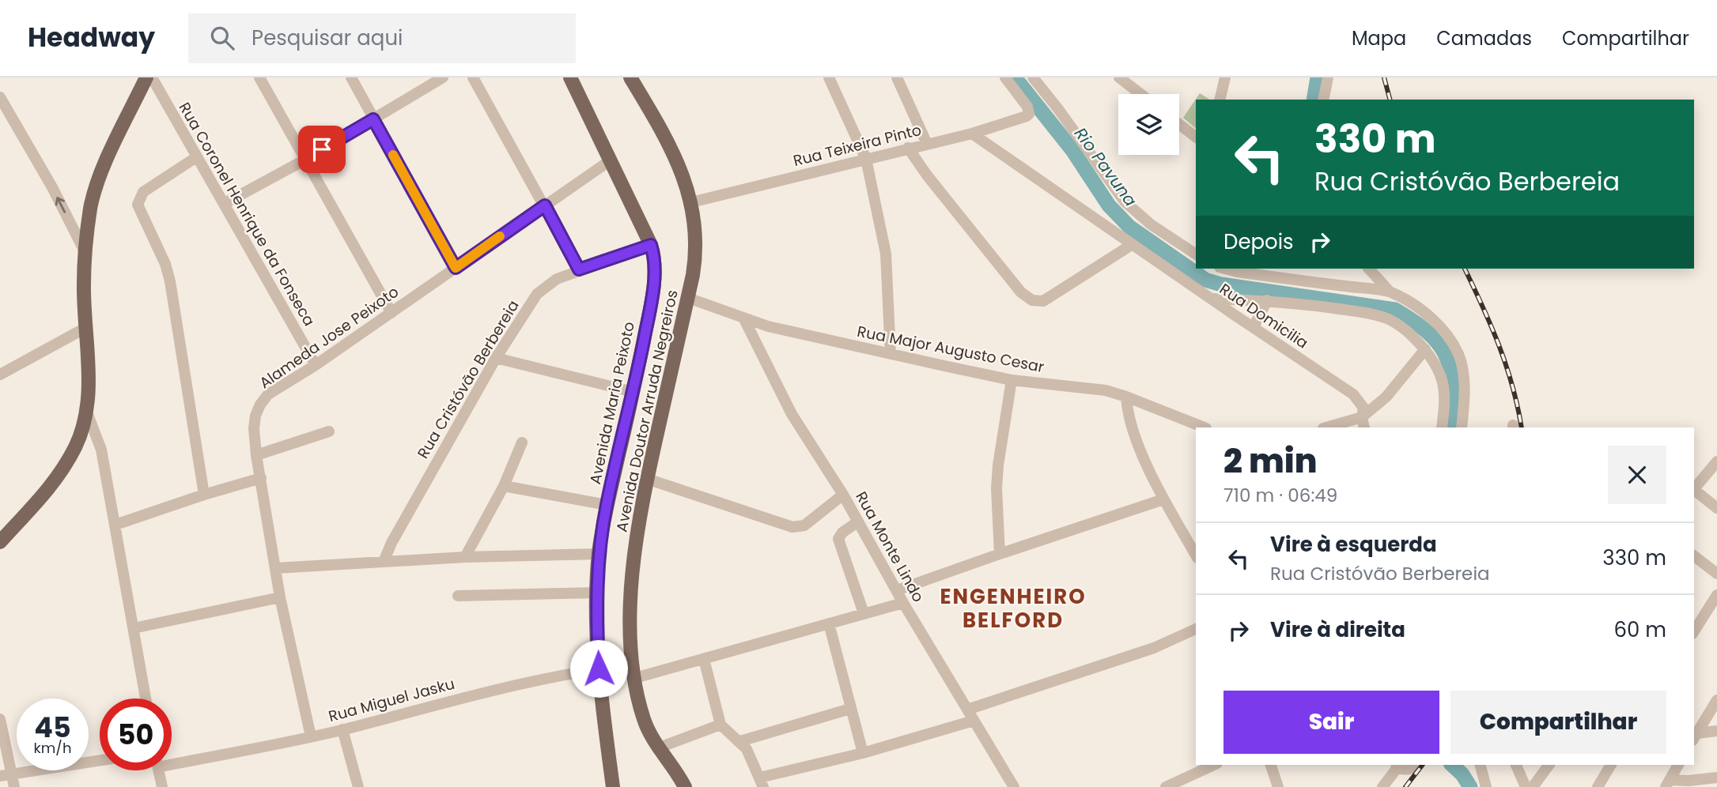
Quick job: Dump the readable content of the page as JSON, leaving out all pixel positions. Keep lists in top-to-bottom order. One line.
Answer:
{"streets":{"main road":["Avenida Maria Peixoto","Avenida Doutor Arruda Negreiros"],"street":["Rua Teixeira Pinto","Rua Coronel Henrique da Fonseca","Rua Domicilia","Alameda Jose Peixoto","Rua Major Augusto Cesar","Rua Cristóvão Berbereia","Rua Monte Lindo","Rua Miguel Jasku"]},"crossings":[["Rua Teixeira Pinto","Rua Domicilia"],["Rua Teixeira Pinto","Avenida Doutor Arruda Negreiros"],["Rua Coronel Henrique da Fonseca","Alameda Jose Peixoto"],["Alameda Jose Peixoto","Avenida Maria Peixoto"],["Alameda Jose Peixoto","Rua Miguel Jasku"],["Rua Major Augusto Cesar","Avenida Doutor Arruda Negreiros"],["Rua Major Augusto Cesar","Rua Monte Lindo"],["Rua Cristóvão Berbereia","Avenida Maria Peixoto"],["Avenida Maria Peixoto","Rua Miguel Jasku"],["Avenida Doutor Arruda Negreiros","Rua Miguel Jasku"],["Rua Monte Lindo","Rua Miguel Jasku"]],"districts":["ENGENHEIRO BELFORD"],"water":["Rio Pavuna"],"page":{"header":"Headway","search":"Pesquisar aqui","nav":["Mapa","Camadas","Compartilhar"],"turn":["330 m","Rua Cristóvão Berbereia"],"then":"Depois","heading":["2 min","710 m · 06:49"],"list":[{"name":"Vire à esquerda","note":"Rua Cristóvão Berbereia","value":"330 m"},{"name":"Vire à direita","value":"60 m"}],"buttons":["Sair","Compartilhar"],"speed":"45 km/h","limit":"50"}}
